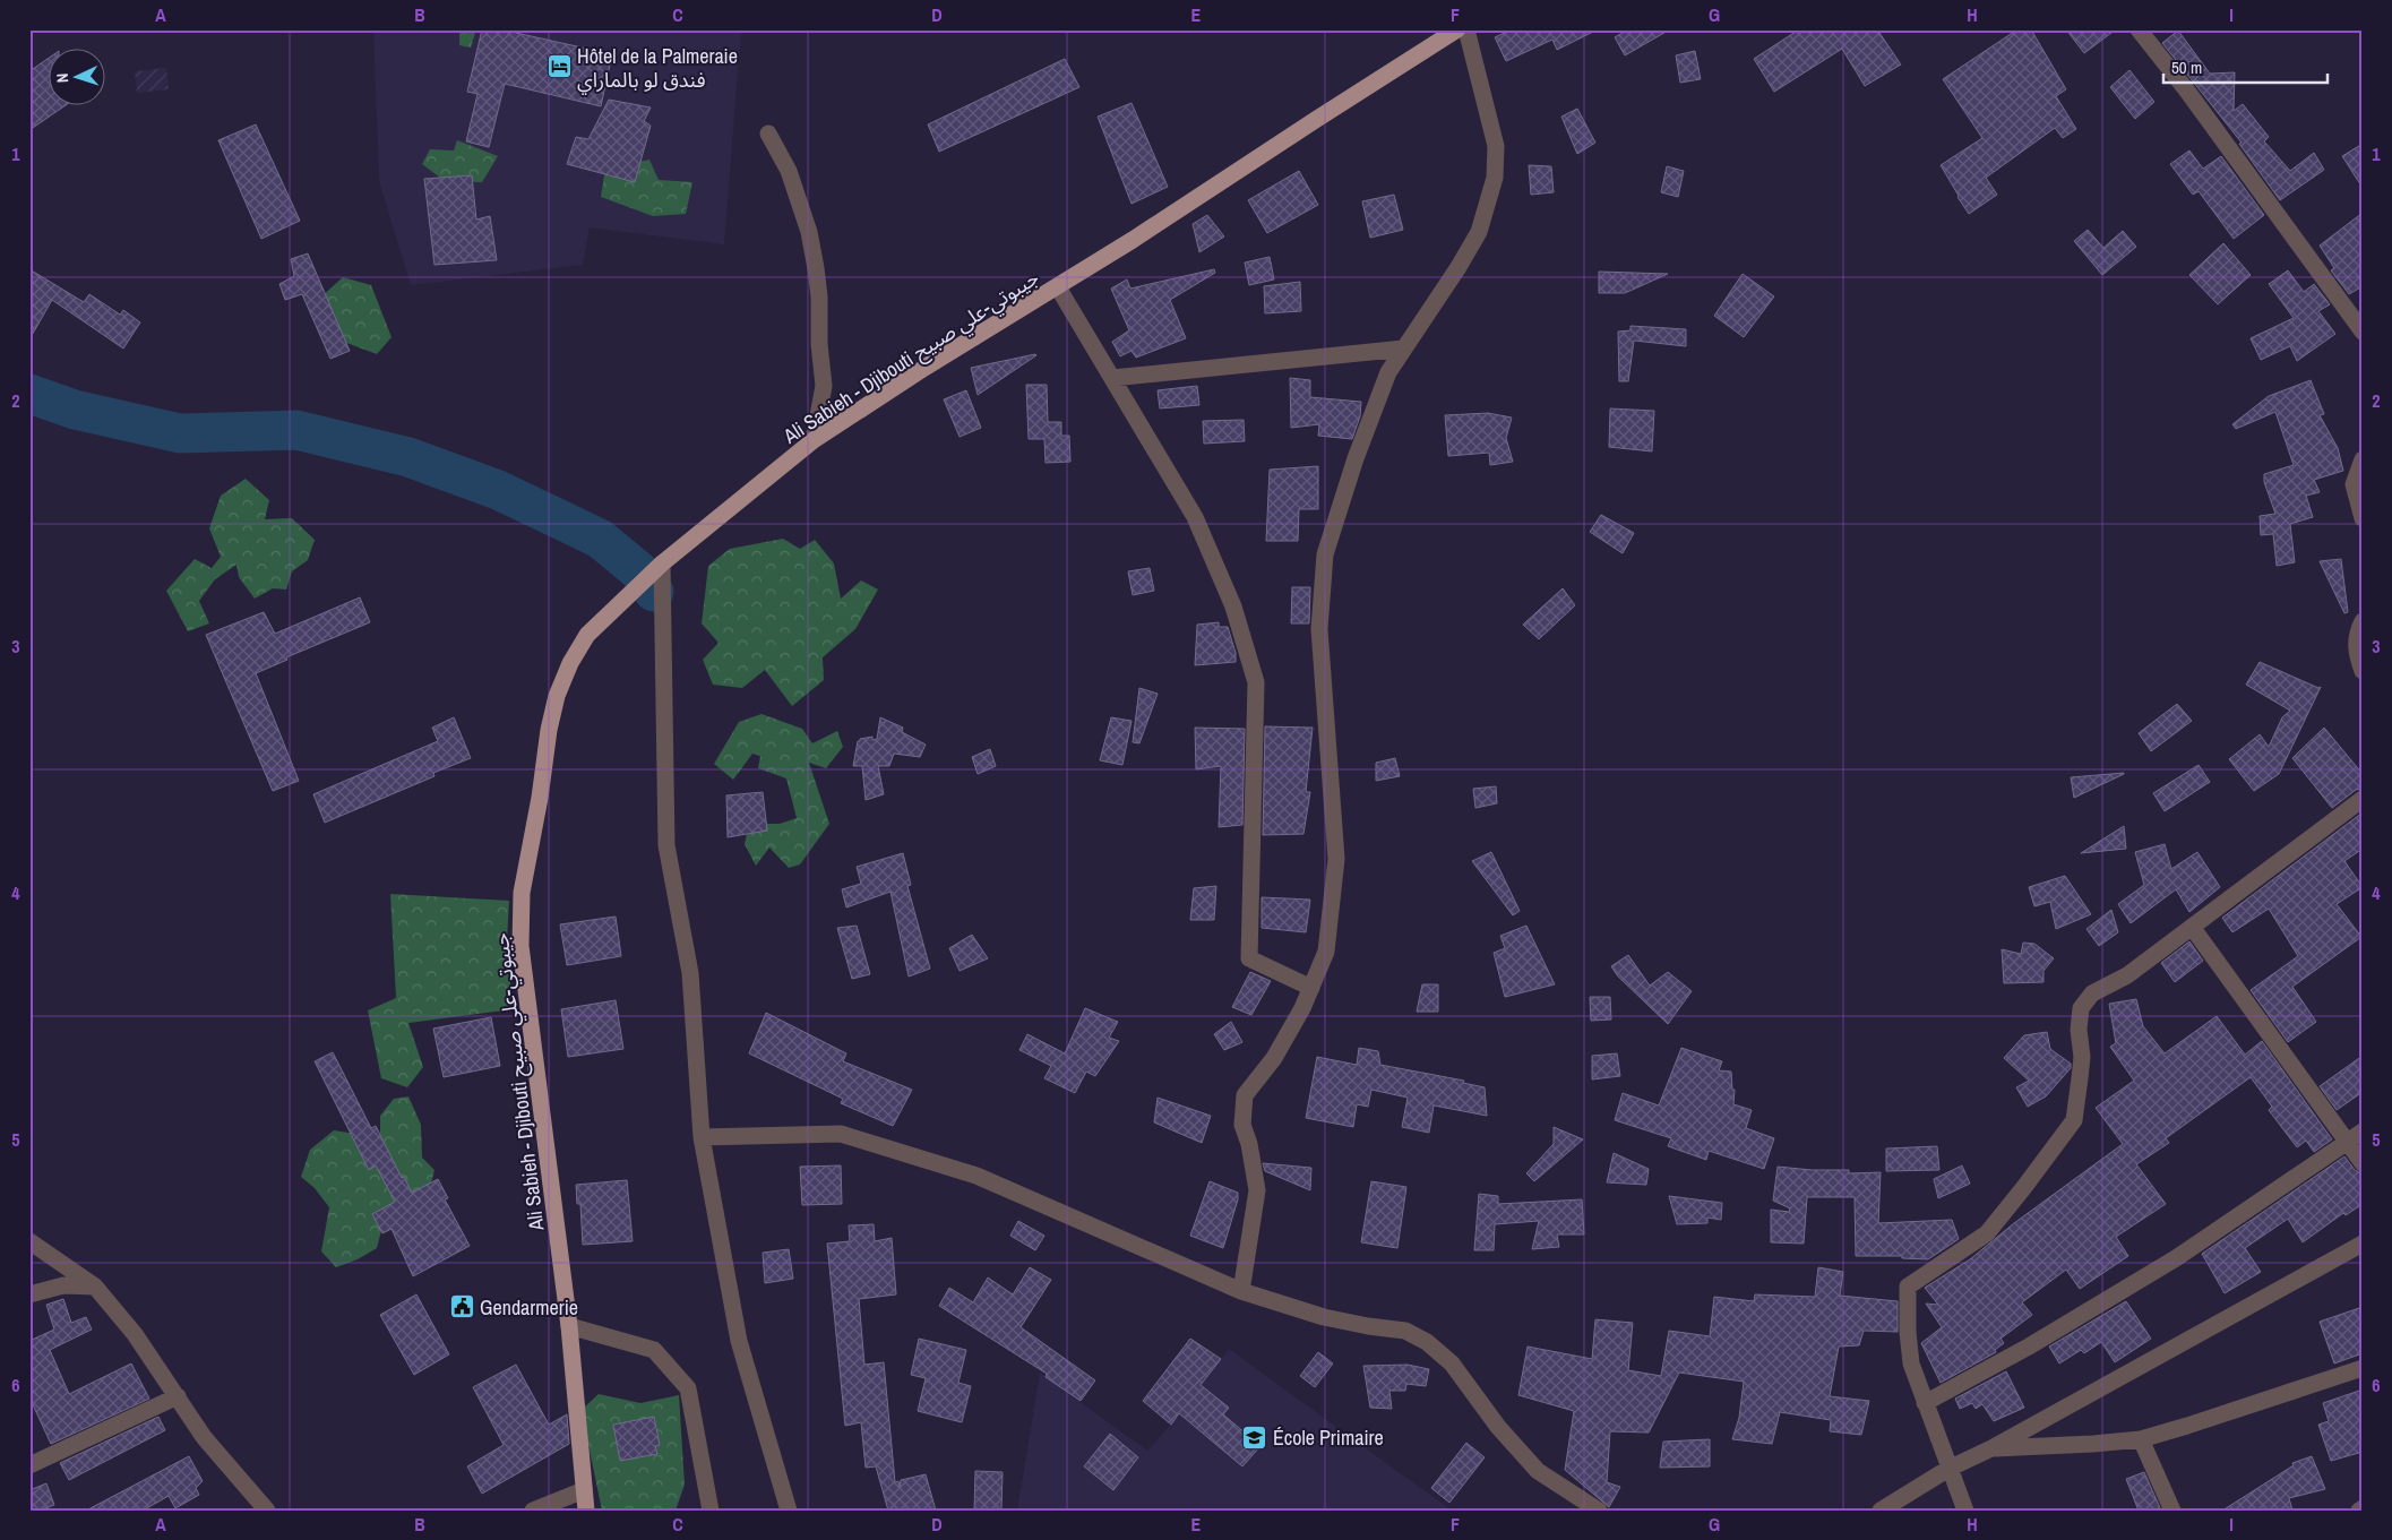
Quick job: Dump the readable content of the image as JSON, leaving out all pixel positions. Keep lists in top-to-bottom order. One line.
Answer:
{"streets":{"main road":["Ali Sabieh - Djibouti جيبوتي-علي صبيح"]},"places":{"hotel":["Hôtel de la Palmeraie فندق لو بالماراي"],"public building":["Gendarmerie"],"school or university":["École Primaire"]},"scale_bar":"50 m","north":"left","grid":{"columns":["A","B","C","D","E","F","G","H","I"],"rows":["1","2","3","4","5","6"]}}
